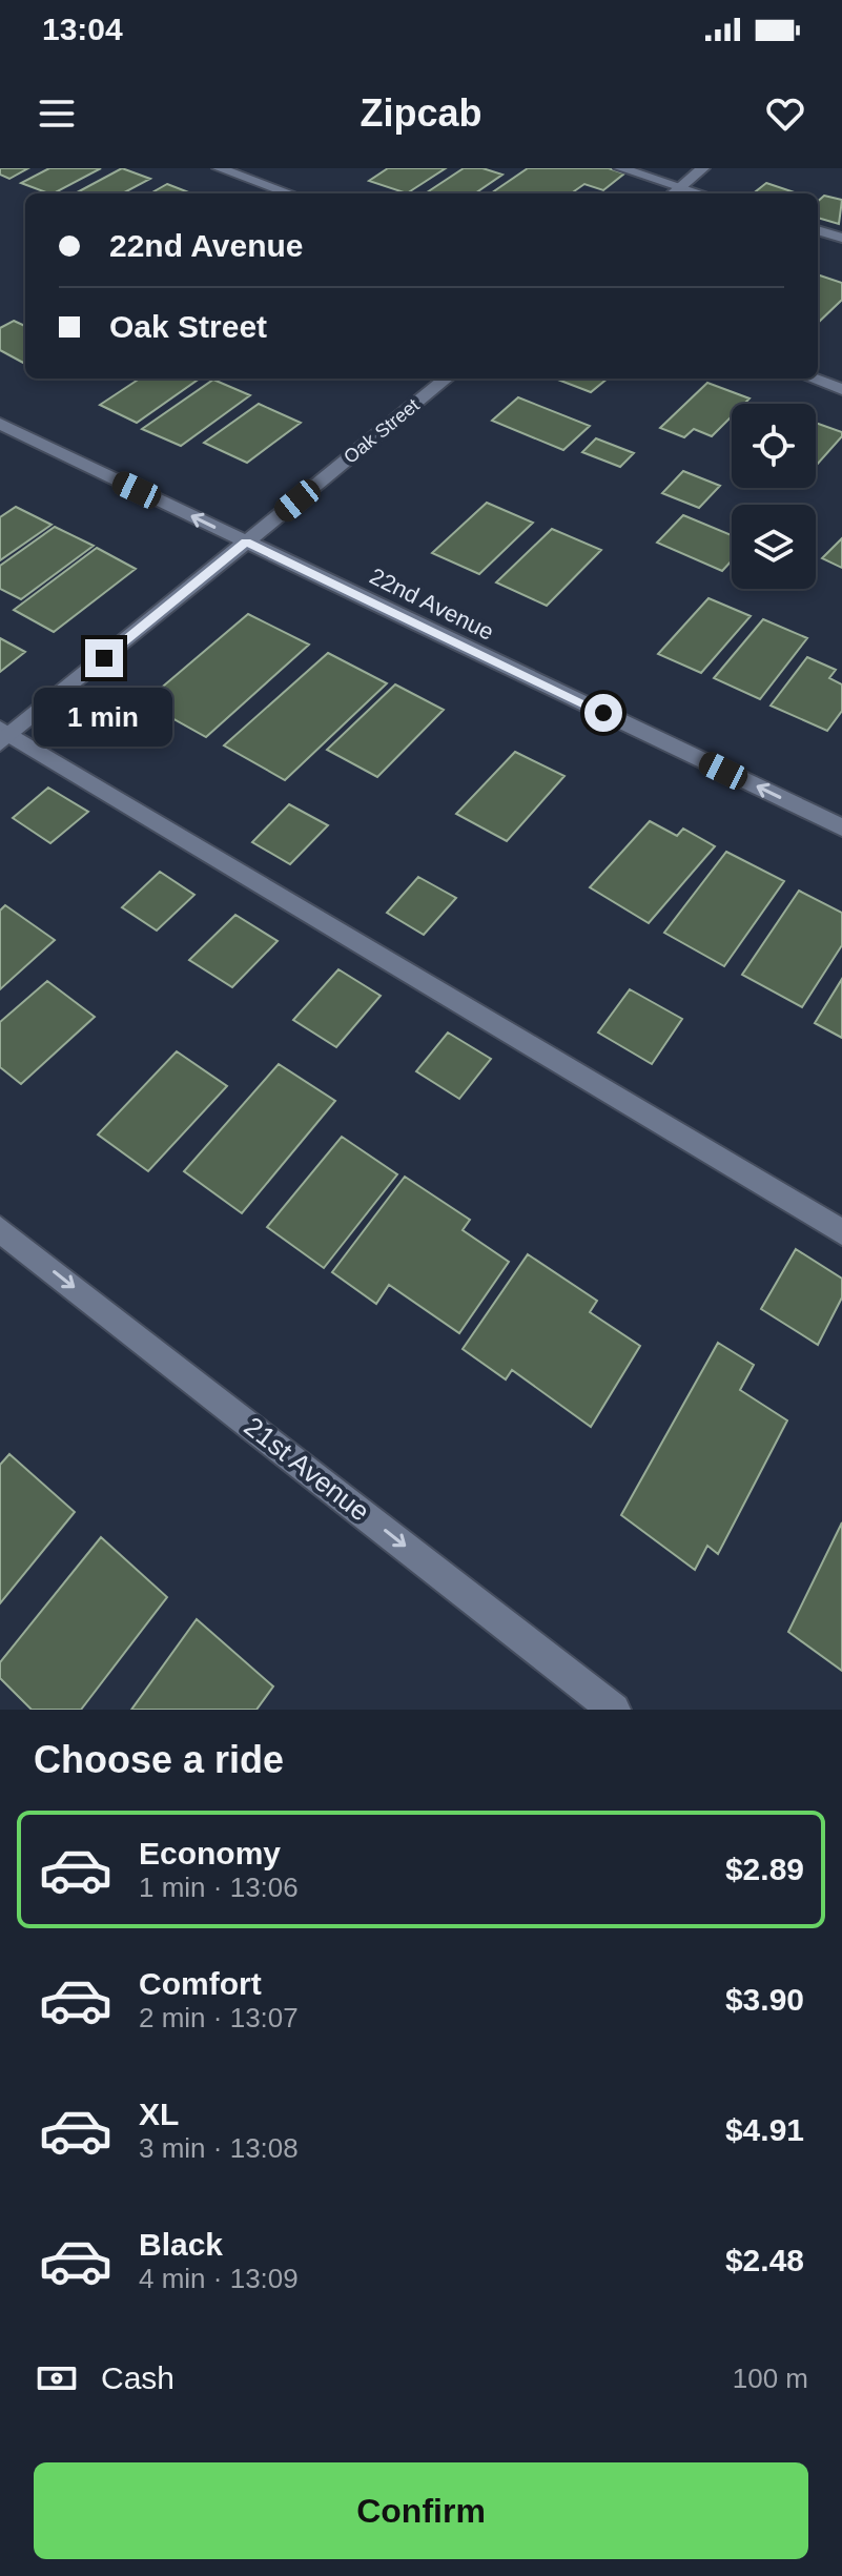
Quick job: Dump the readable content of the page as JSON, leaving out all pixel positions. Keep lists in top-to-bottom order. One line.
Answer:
{"streets":{"street":["Oak Street","22nd Avenue","21st Avenue"]},"crossings":[["Oak Street","22nd Avenue"]],"one_way":["22nd Avenue","21st Avenue"],"page":{"status":"13:04","header":"Zipcab","banner":["22nd Avenue","Oak Street"],"bubble":"1 min","heading":"Choose a ride","list":[{"name":"Economy","note":"1 min · 13:06","value":"$2.89"},{"name":"Comfort","note":"2 min · 13:07","value":"$3.90"},{"name":"XL","note":"3 min · 13:08","value":"$4.91"},{"name":"Black","note":"4 min · 13:09","value":"$2.48"}],"pay":["Cash","100 m"],"buttons":"Confirm"}}
